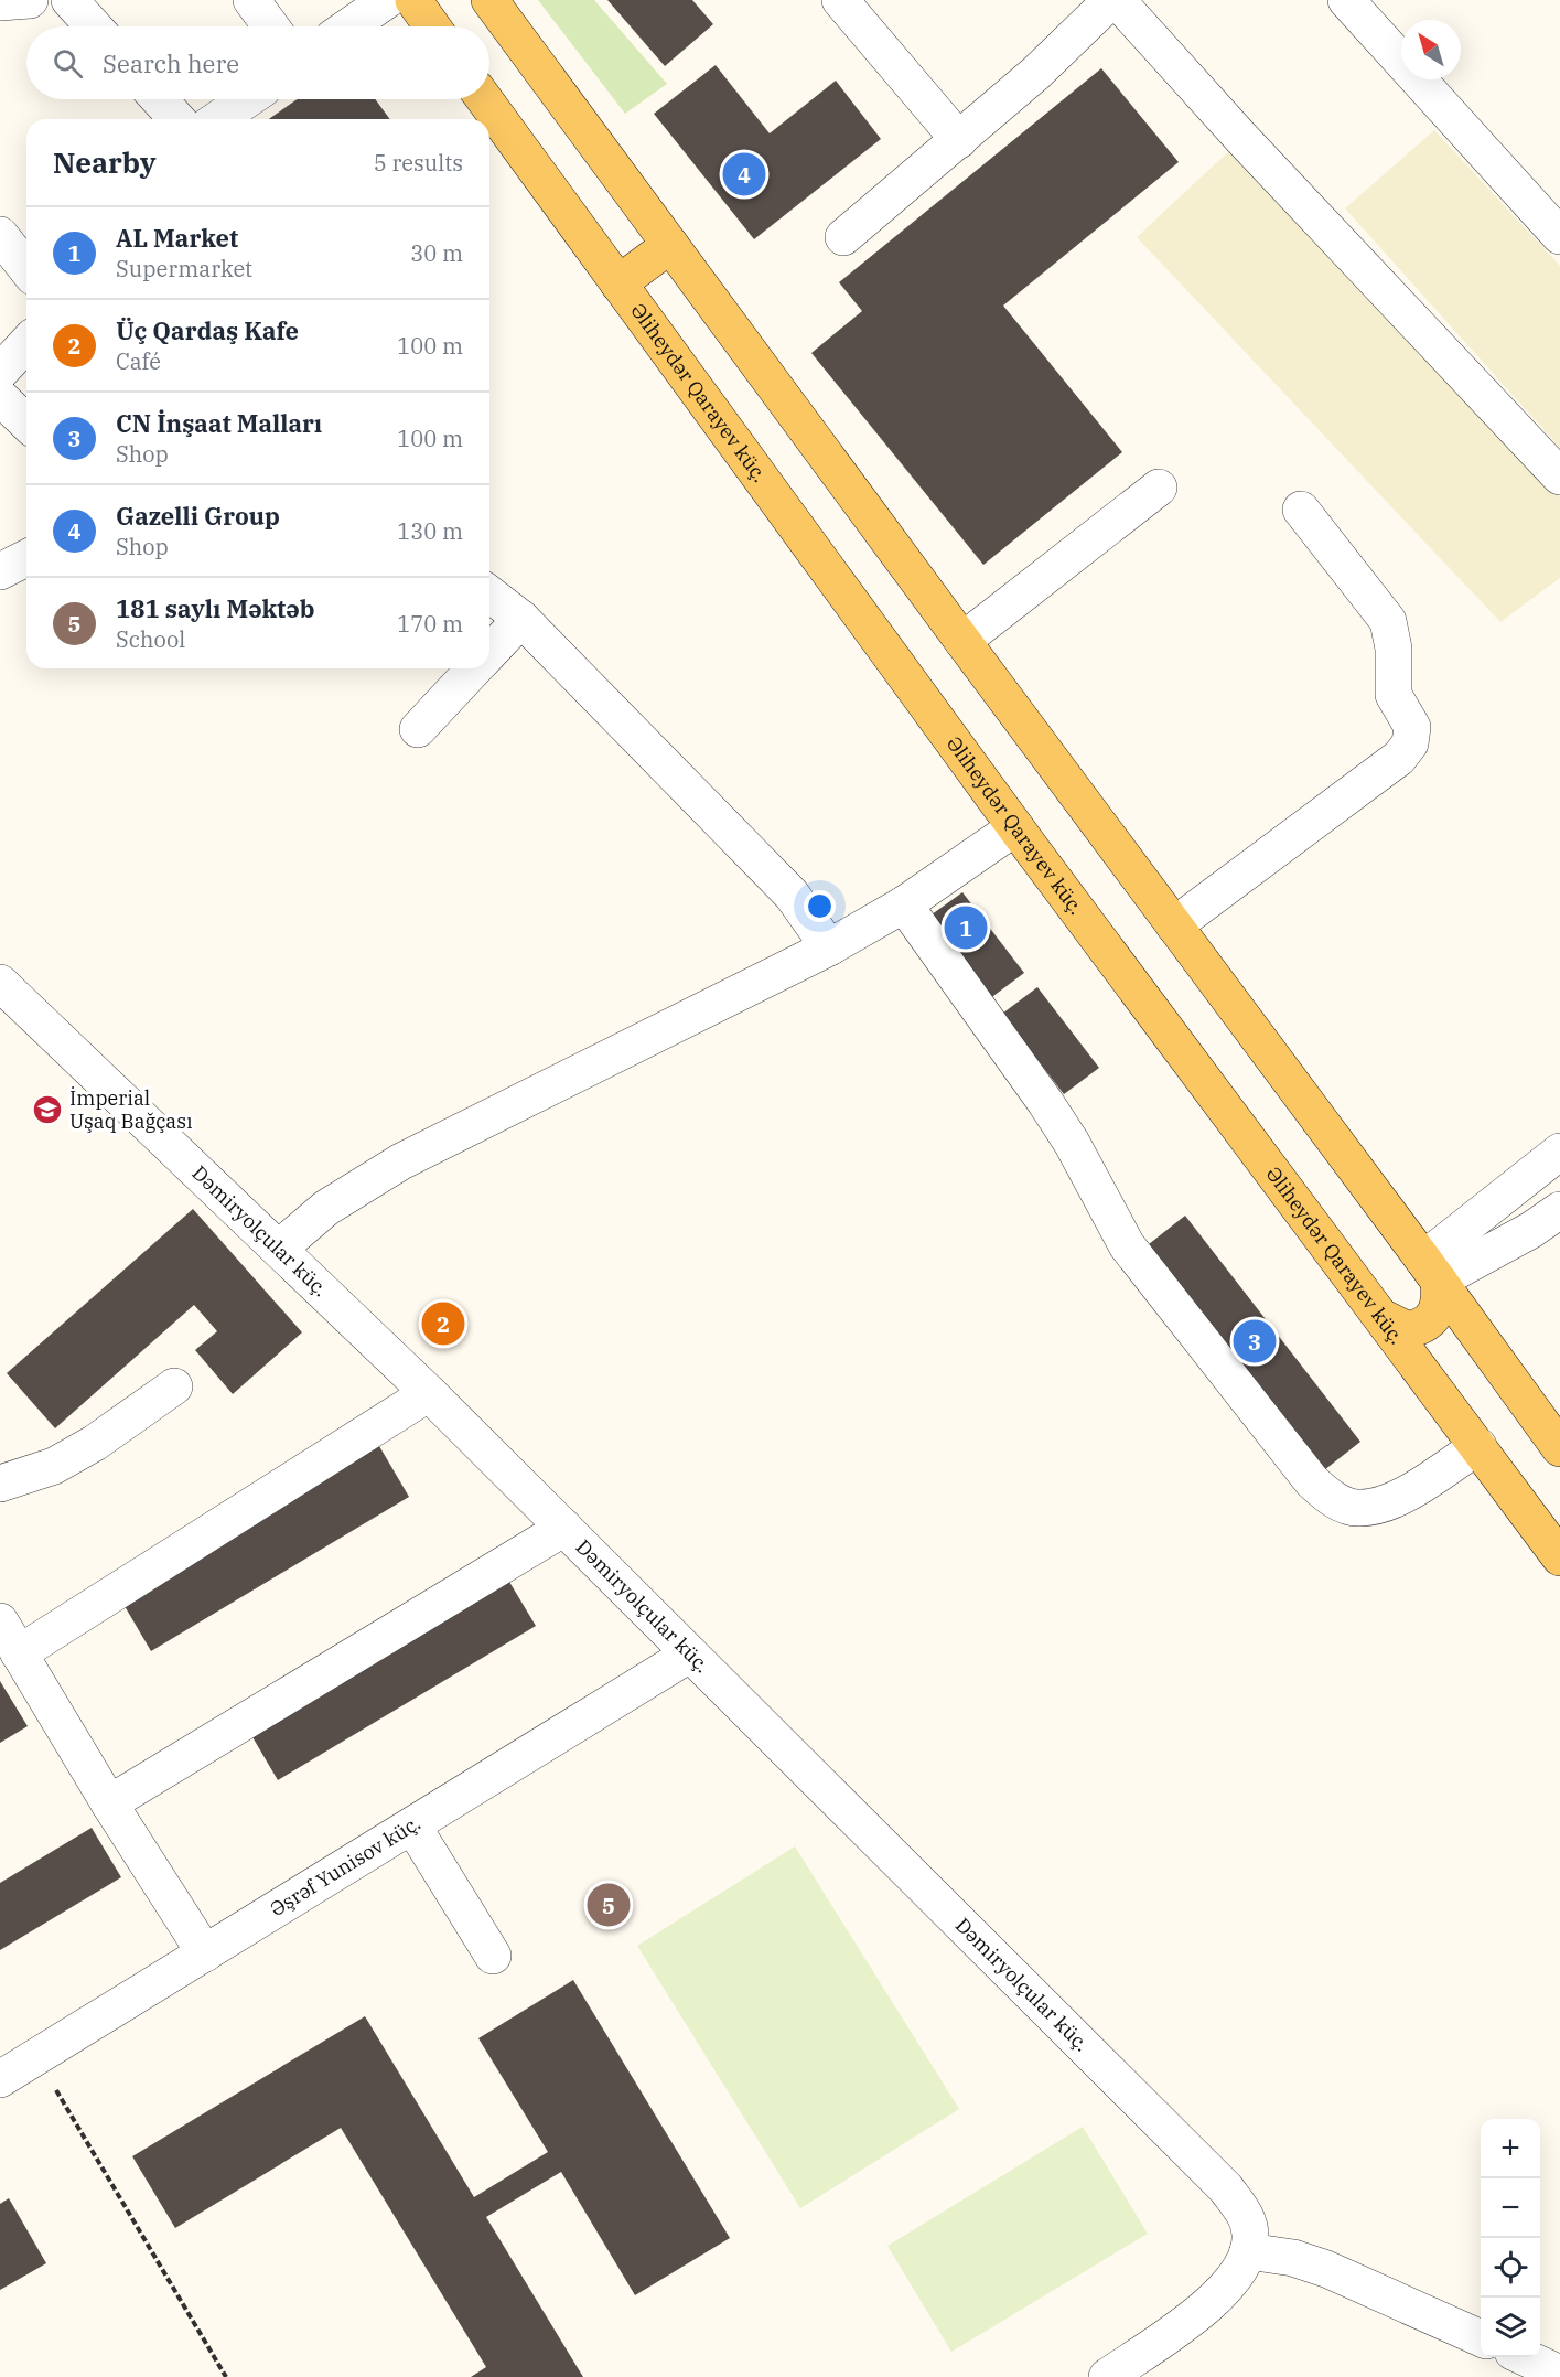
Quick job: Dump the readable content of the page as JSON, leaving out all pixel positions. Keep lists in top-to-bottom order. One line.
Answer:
{"streets":{"main road":["Əliheydər Qarayev küç."],"street":["Dəmiryolçular küç.","Əşrəf Yunisov küç."]},"crossings":[["Dəmiryolçular küç.","Əşrəf Yunisov küç."]],"places":{"school or university":["İmperial Uşaq Bağçası"]},"north":"top left","page":{"search":"Search here","heading":["Nearby","5 results"],"pins":["4","1","2","3","5"],"list":[{"mark":"1","name":"AL Market","note":"Supermarket","value":"30 m"},{"mark":"2","name":"Üç Qardaş Kafe","note":"Café","value":"100 m"},{"mark":"3","name":"CN İnşaat Malları","note":"Shop","value":"100 m"},{"mark":"4","name":"Gazelli Group","note":"Shop","value":"130 m"},{"mark":"5","name":"181 saylı Məktəb","note":"School","value":"170 m"}],"map_buttons":["+","−"]}}
